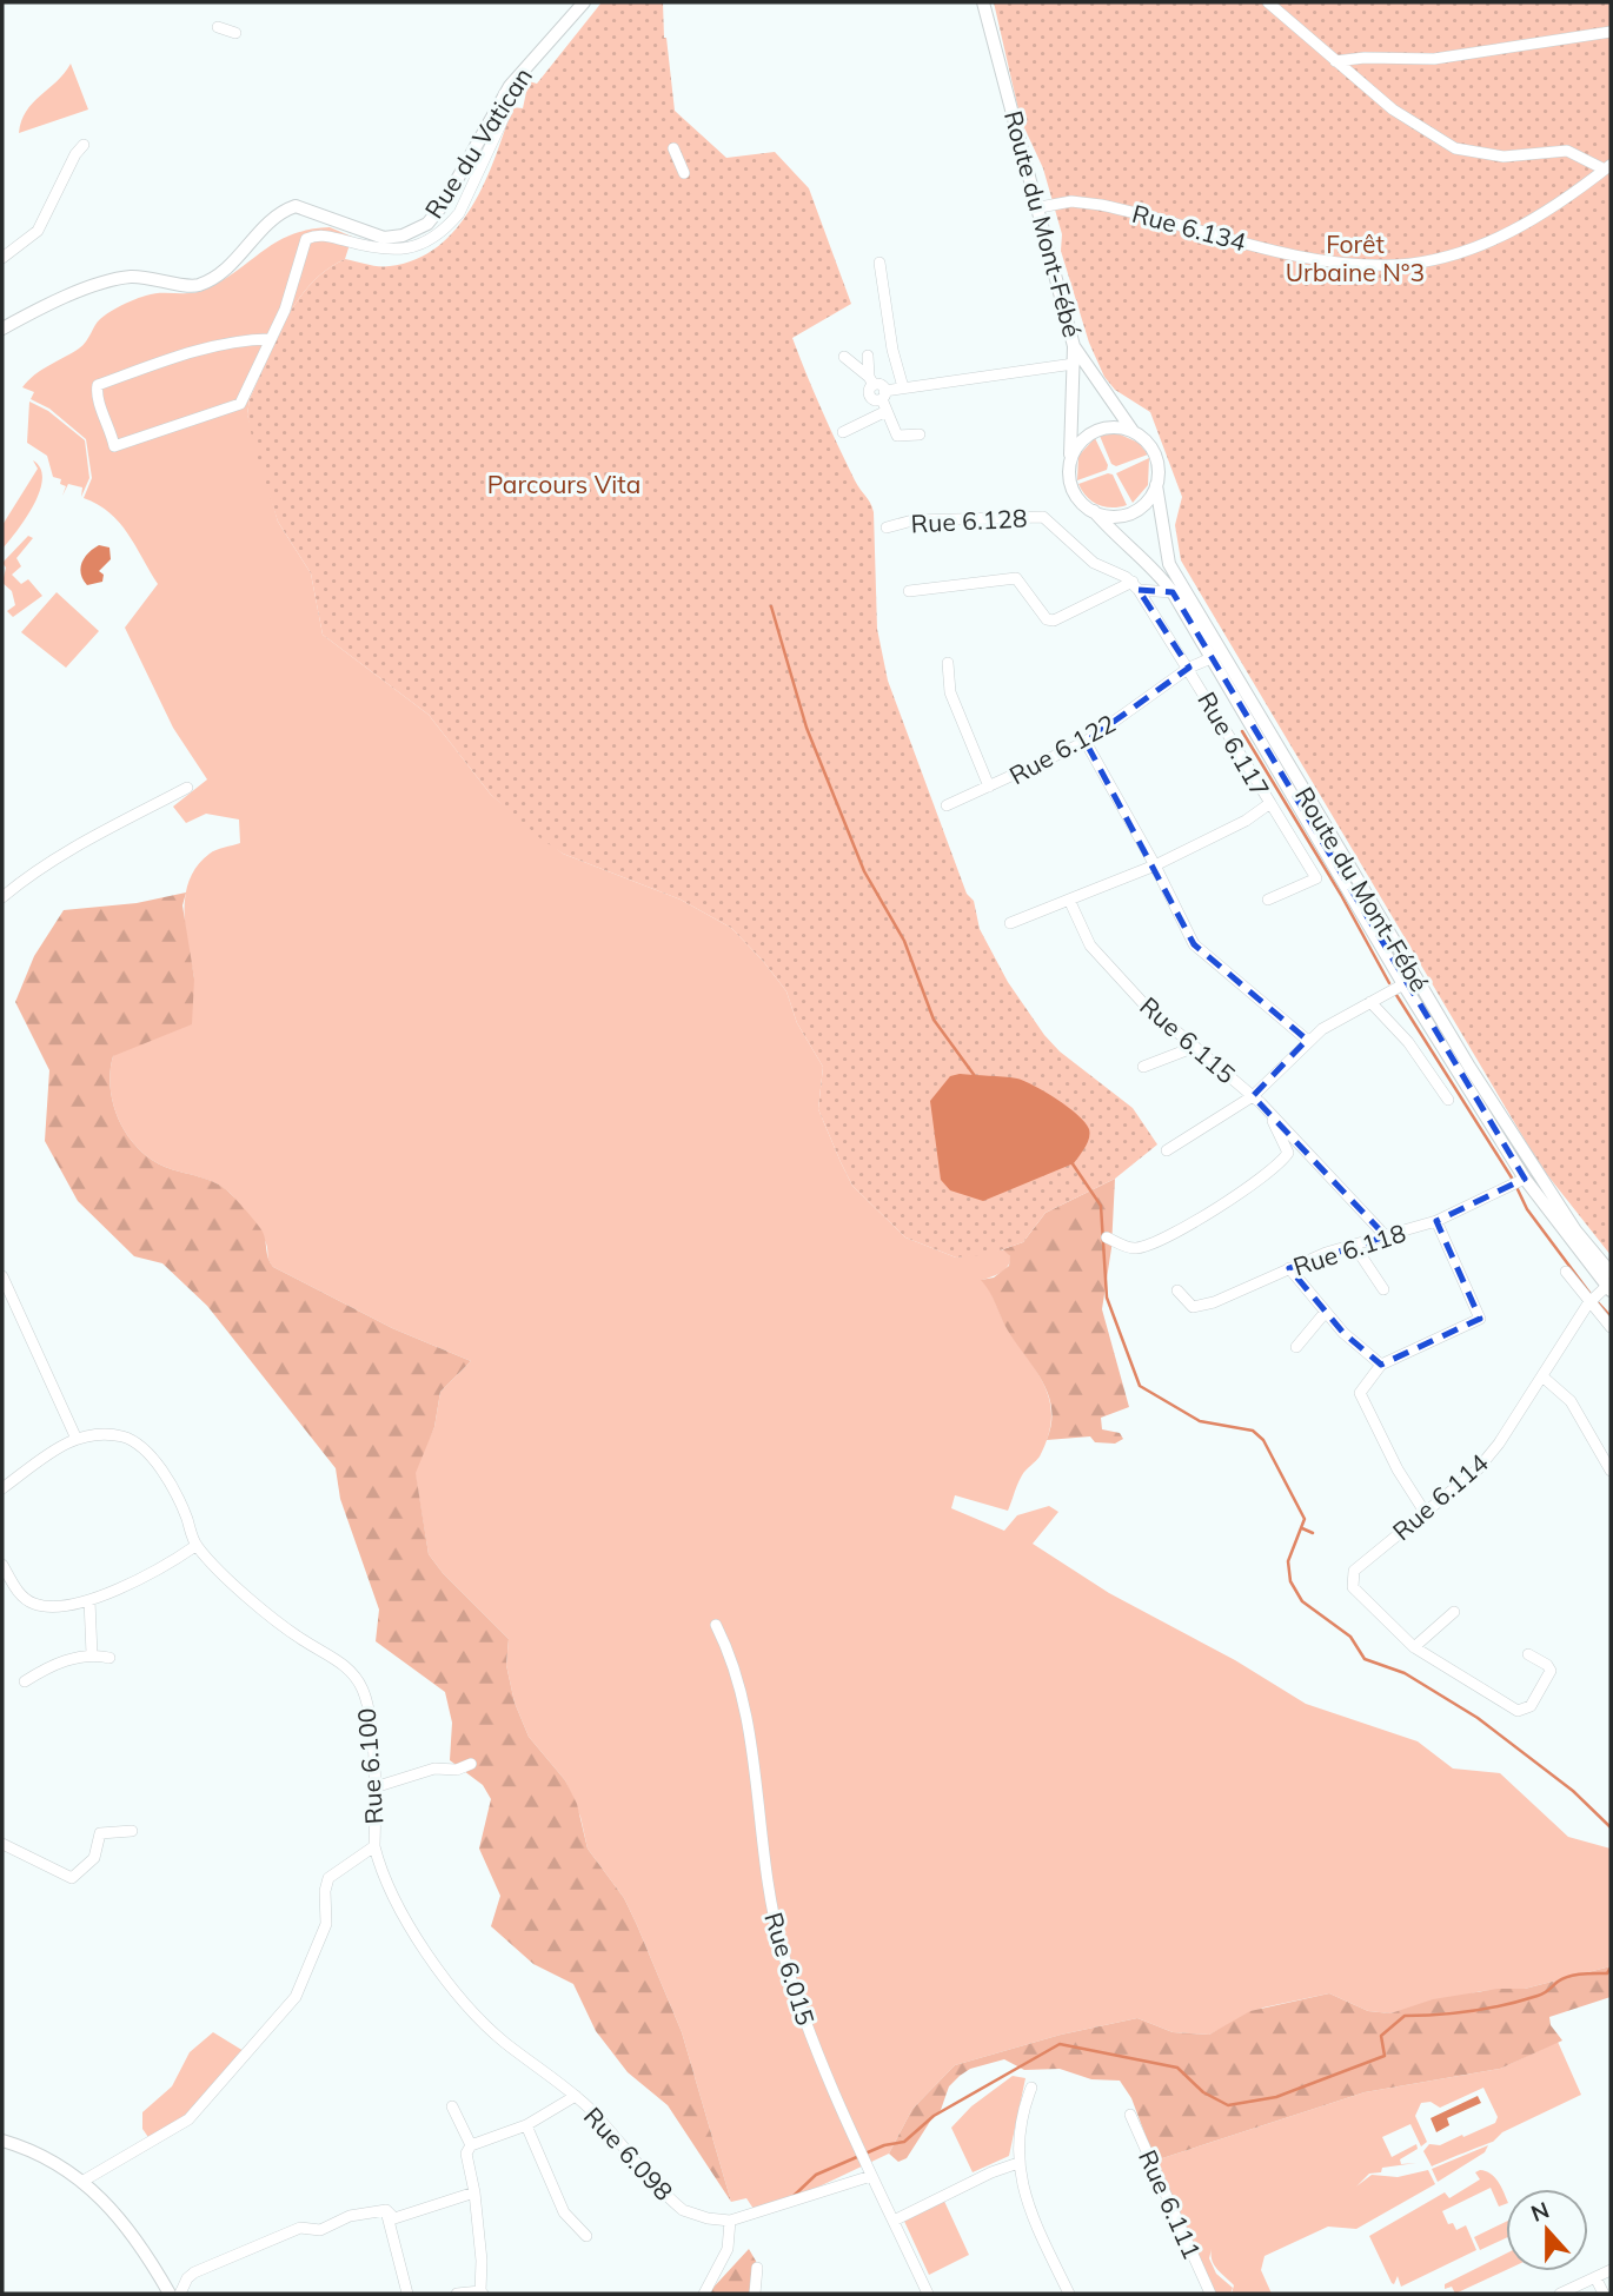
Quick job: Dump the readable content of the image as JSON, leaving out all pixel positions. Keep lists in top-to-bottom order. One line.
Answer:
{"streets":{"street":["Rue du Vatican","Route du Mont-Fébé","Rue 6.134","Rue 6.128","Rue 6.117","Rue 6.122","Rue 6.115","Rue 6.118","Rue 6.114","Rue 6.100","Rue 6.015","Rue 6.098","Rue 6.111"]},"crossings":[["Route du Mont-Fébé","Rue 6.134"],["Route du Mont-Fébé","Rue 6.128"],["Route du Mont-Fébé","Rue 6.122"],["Route du Mont-Fébé","Rue 6.118"],["Route du Mont-Fébé","Rue 6.114"],["Rue 6.128","Rue 6.117"],["Rue 6.117","Rue 6.122"],["Rue 6.115","Rue 6.118"],["Rue 6.100","Rue 6.098"]],"parks":["Forêt Urbaine N°3","Parcours Vita"],"north":"top"}
